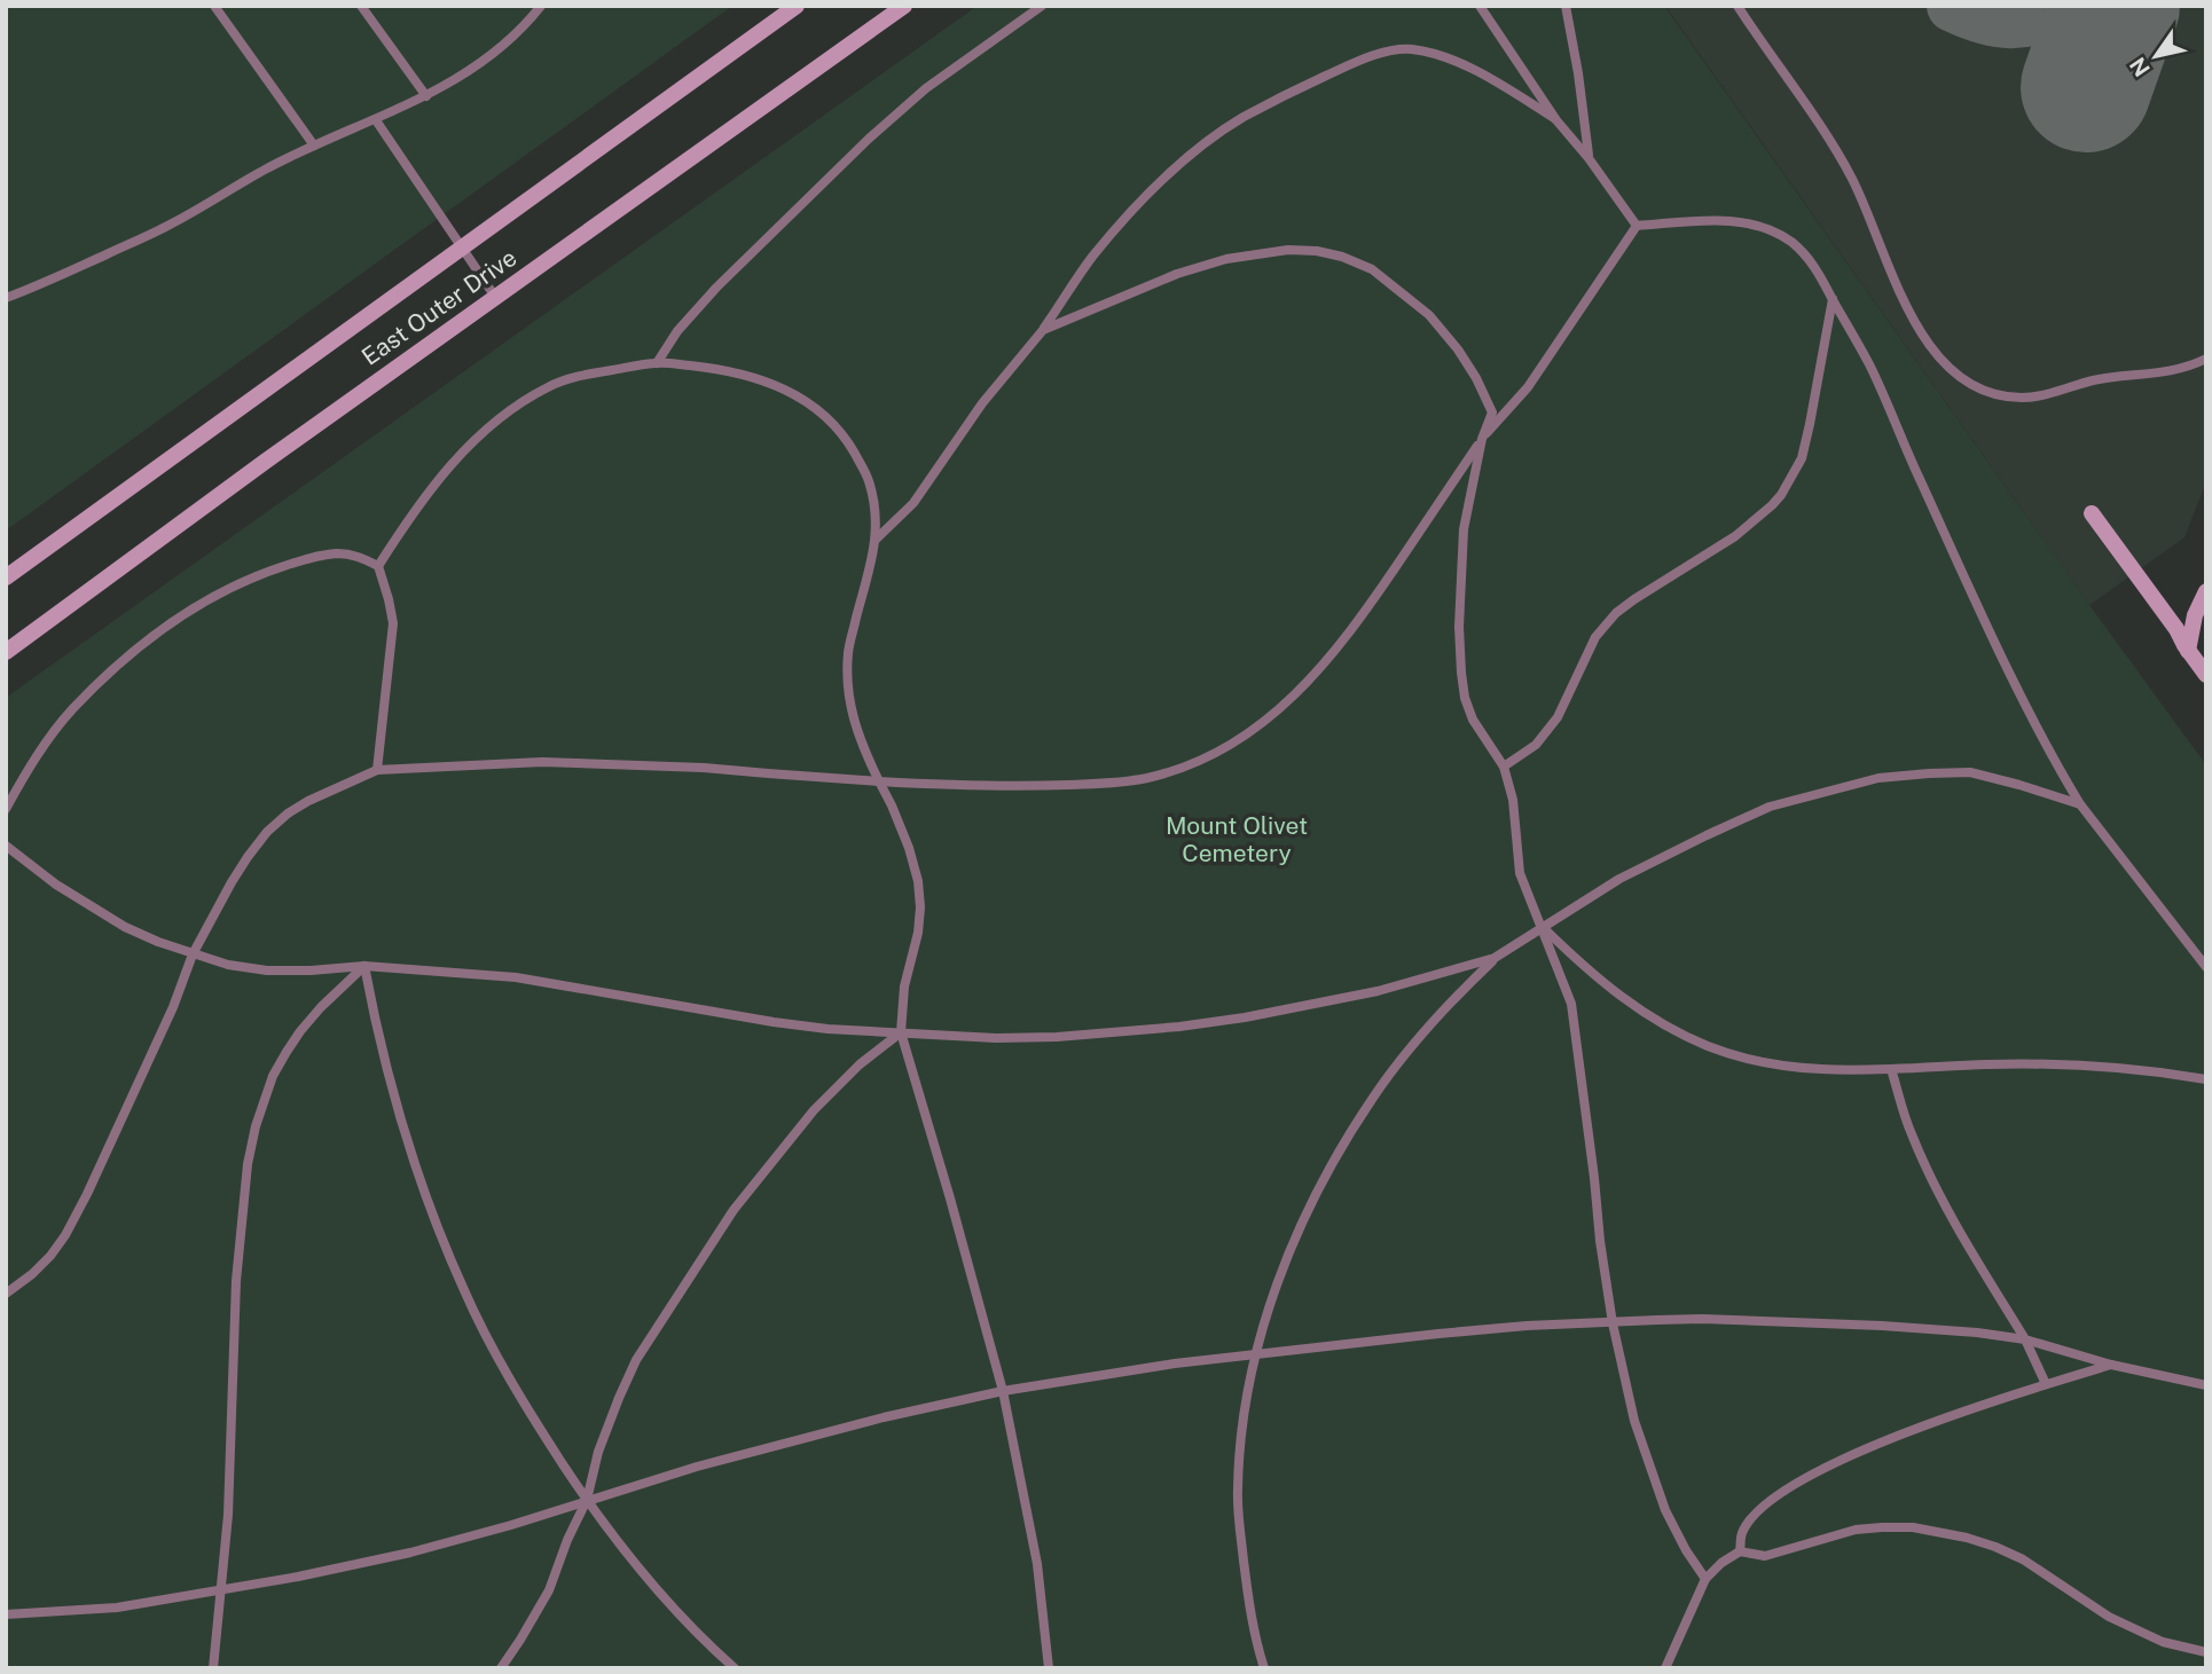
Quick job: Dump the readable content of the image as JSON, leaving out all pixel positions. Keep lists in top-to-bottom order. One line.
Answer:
{"streets":{"main road":["East Outer Drive"]},"parks":["Mount Olivet Cemetery"],"north":"bottom left"}
